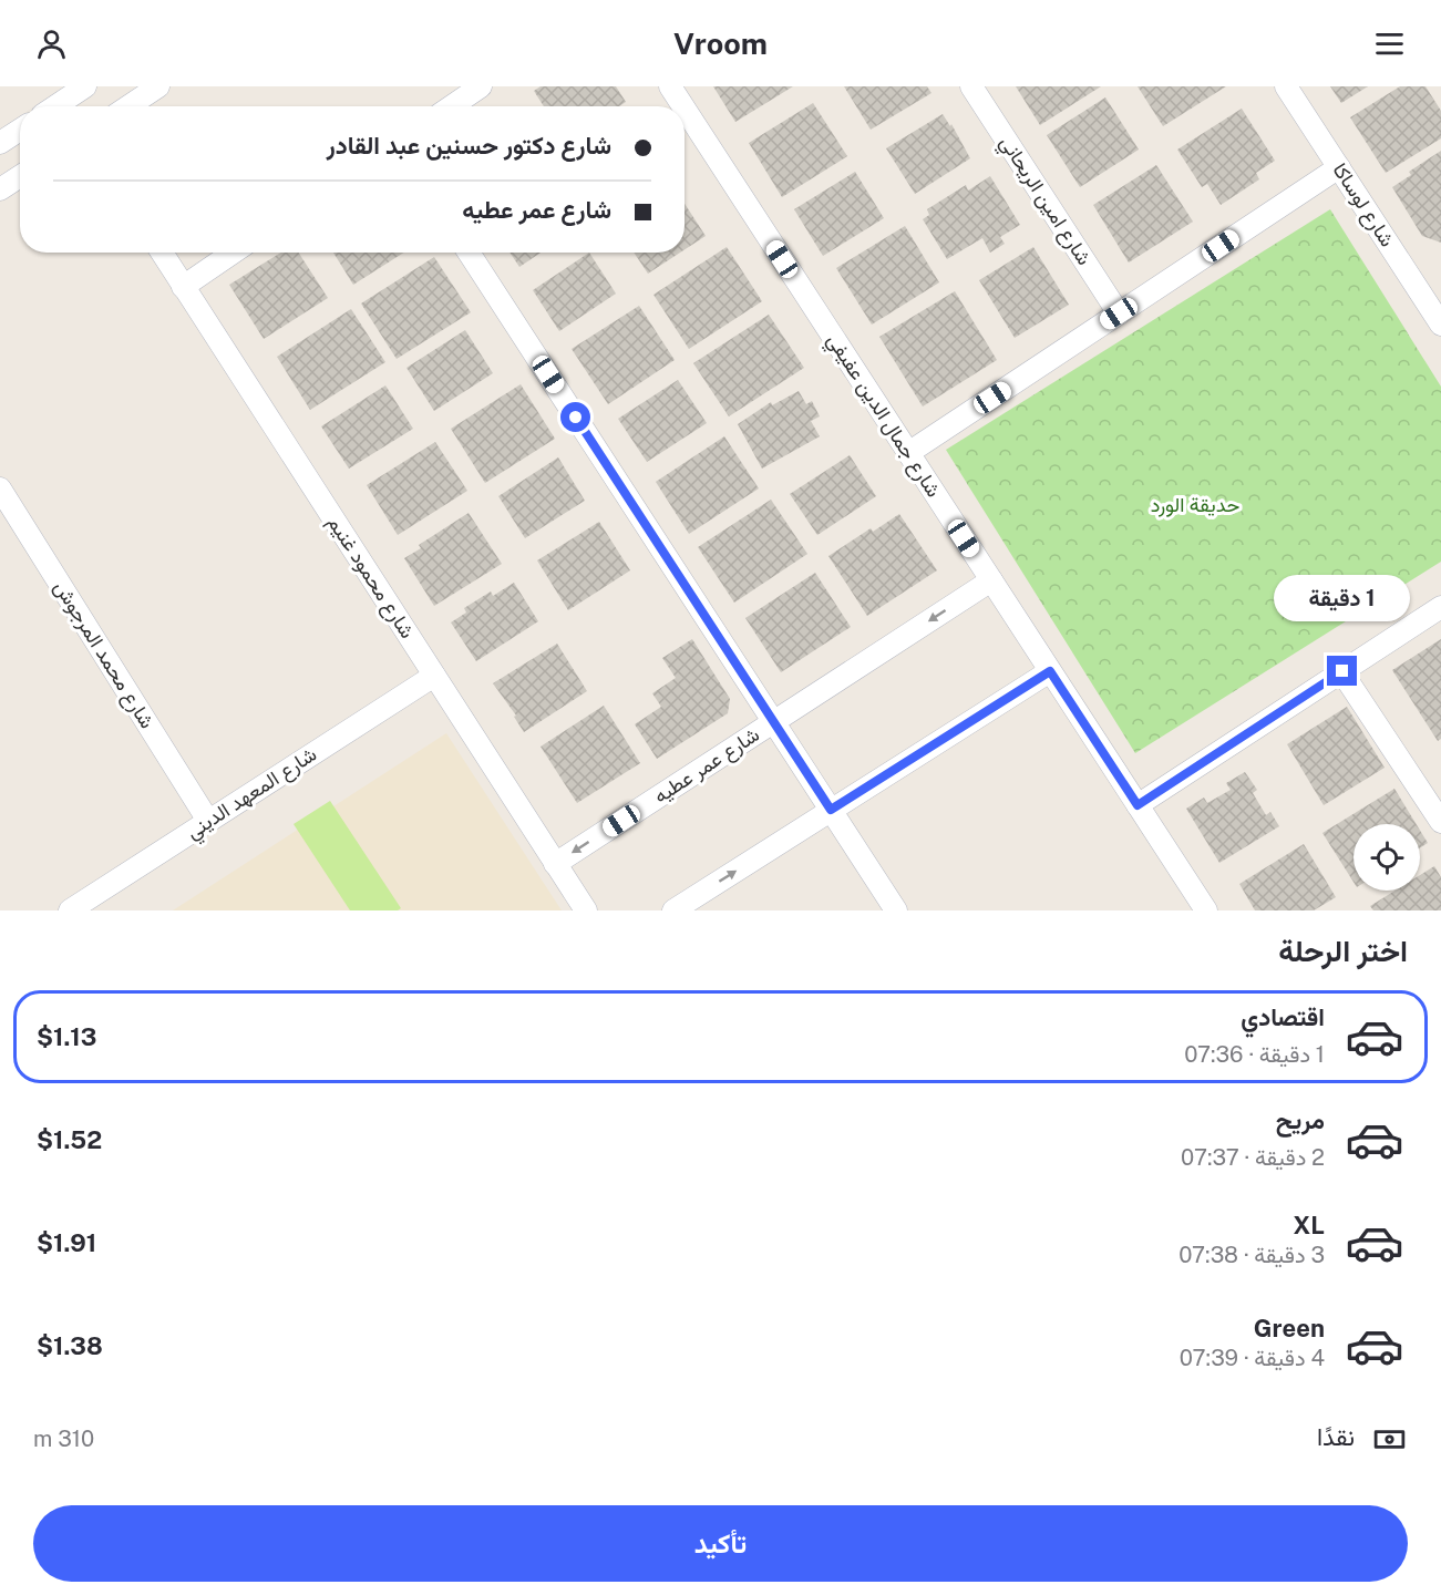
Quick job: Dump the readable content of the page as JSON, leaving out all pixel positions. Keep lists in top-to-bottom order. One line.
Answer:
{"streets":{"street":["شارع امين الريحاني","شارع لوساكا","شارع جمال الدين عفيفي","شارع محمود غنيم","شارع محمد المرجوش","شارع عمر عطيه","شارع المعهد الديني"]},"crossings":[["شارع جمال الدين عفيفي","شارع عمر عطيه"],["شارع محمود غنيم","شارع عمر عطيه"],["شارع محمود غنيم","شارع المعهد الديني"],["شارع محمد المرجوش","شارع المعهد الديني"]],"parks":["حديقة الورد"],"page":{"header":"Vroom","banner":["شارع دكتور حسنين عبد القادر","شارع عمر عطيه"],"bubble":"1 دقيقة","heading":"اختر الرحلة","list":[{"name":"اقتصادي","note":"1 دقيقة · 07:36","value":"$1.13"},{"name":"مريح","note":"2 دقيقة · 07:37","value":"$1.52"},{"name":"XL","note":"3 دقيقة · 07:38","value":"$1.91"},{"name":"Green","note":"4 دقيقة · 07:39","value":"$1.38"}],"pay":["نقدًا","310 m"],"buttons":"تأكيد"}}
